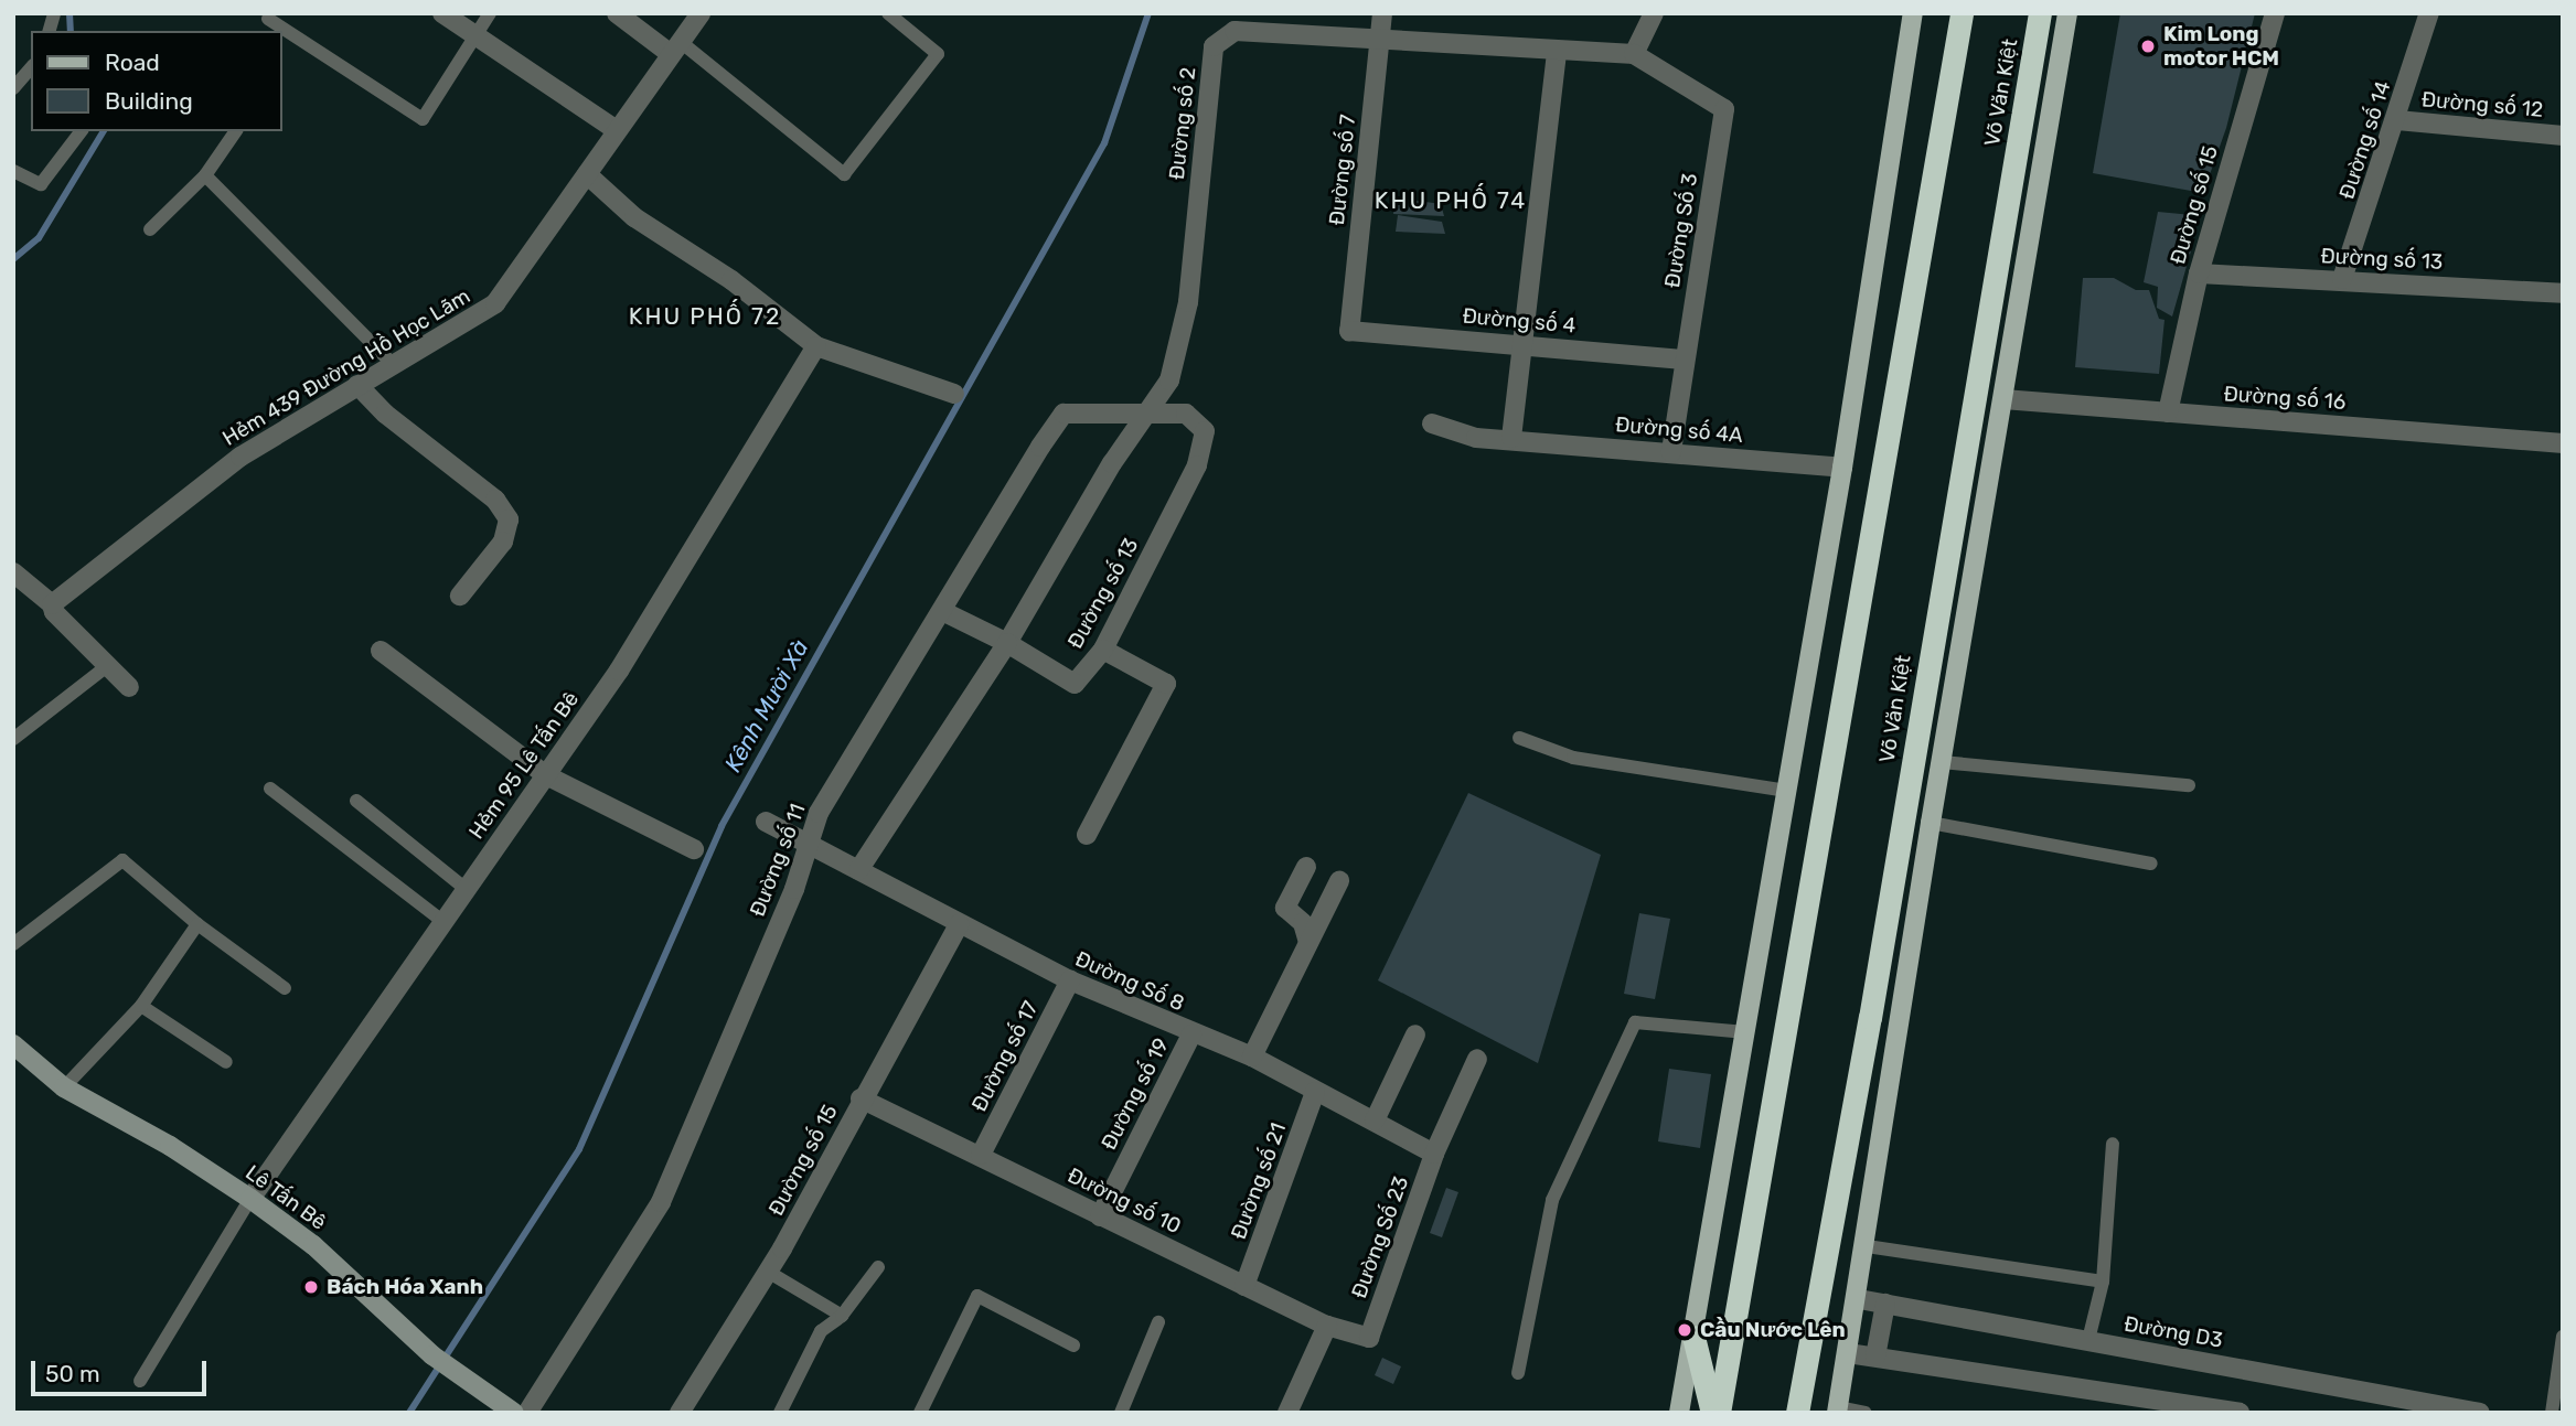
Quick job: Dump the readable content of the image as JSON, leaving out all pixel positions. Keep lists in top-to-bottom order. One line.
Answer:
{"streets":{"highway":["Võ Văn Kiệt"],"street":["Đường số 12","Đường số 2","Đường số 14","Đường số 7","Đường số 15","Đường Số 3","Đường số 13","Đường số 4","Hẻm 439 Đường Hồ Học Lãm","Đường số 16","Đường số 4A","Hẻm 95 Lê Tấn Bê","Đường số 11","Đường Số 8","Đường số 17","Đường số 19","Đường số 21","Lê Tấn Bê","Đường số 10","Đường Số 23","Đường D3"]},"crossings":[["Đường số 12","Đường số 14"],["Đường số 2","Đường số 7"],["Đường số 2","Đường Số 3"],["Đường số 2","Đường số 13"],["Đường số 2","Đường số 11"],["Đường số 14","Đường số 13"],["Đường số 7","Đường số 4"],["Đường số 15","Đường số 13"],["Đường số 15","Đường số 16"],["Đường số 15","Đường Số 8"],["Đường số 15","Đường số 10"],["Đường Số 3","Đường số 4"],["Đường Số 3","Đường số 4A"],["Đường số 13","Đường số 11"],["Hẻm 95 Lê Tấn Bê","Lê Tấn Bê"],["Đường số 11","Đường Số 8"],["Đường Số 8","Đường số 17"],["Đường Số 8","Đường số 19"],["Đường Số 8","Đường số 21"],["Đường Số 8","Đường Số 23"],["Đường số 17","Đường số 10"],["Đường số 19","Đường số 10"],["Đường số 21","Đường số 10"],["Đường số 10","Đường Số 23"]],"districts":["KHU PHỐ 74","KHU PHỐ 72"],"water":["Kênh Mười Xà"],"places":["Kim Long motor HCM","Bách Hóa Xanh","Cầu Nước Lên"],"legend":["Road","Building"],"scale_bar":"50 m"}
